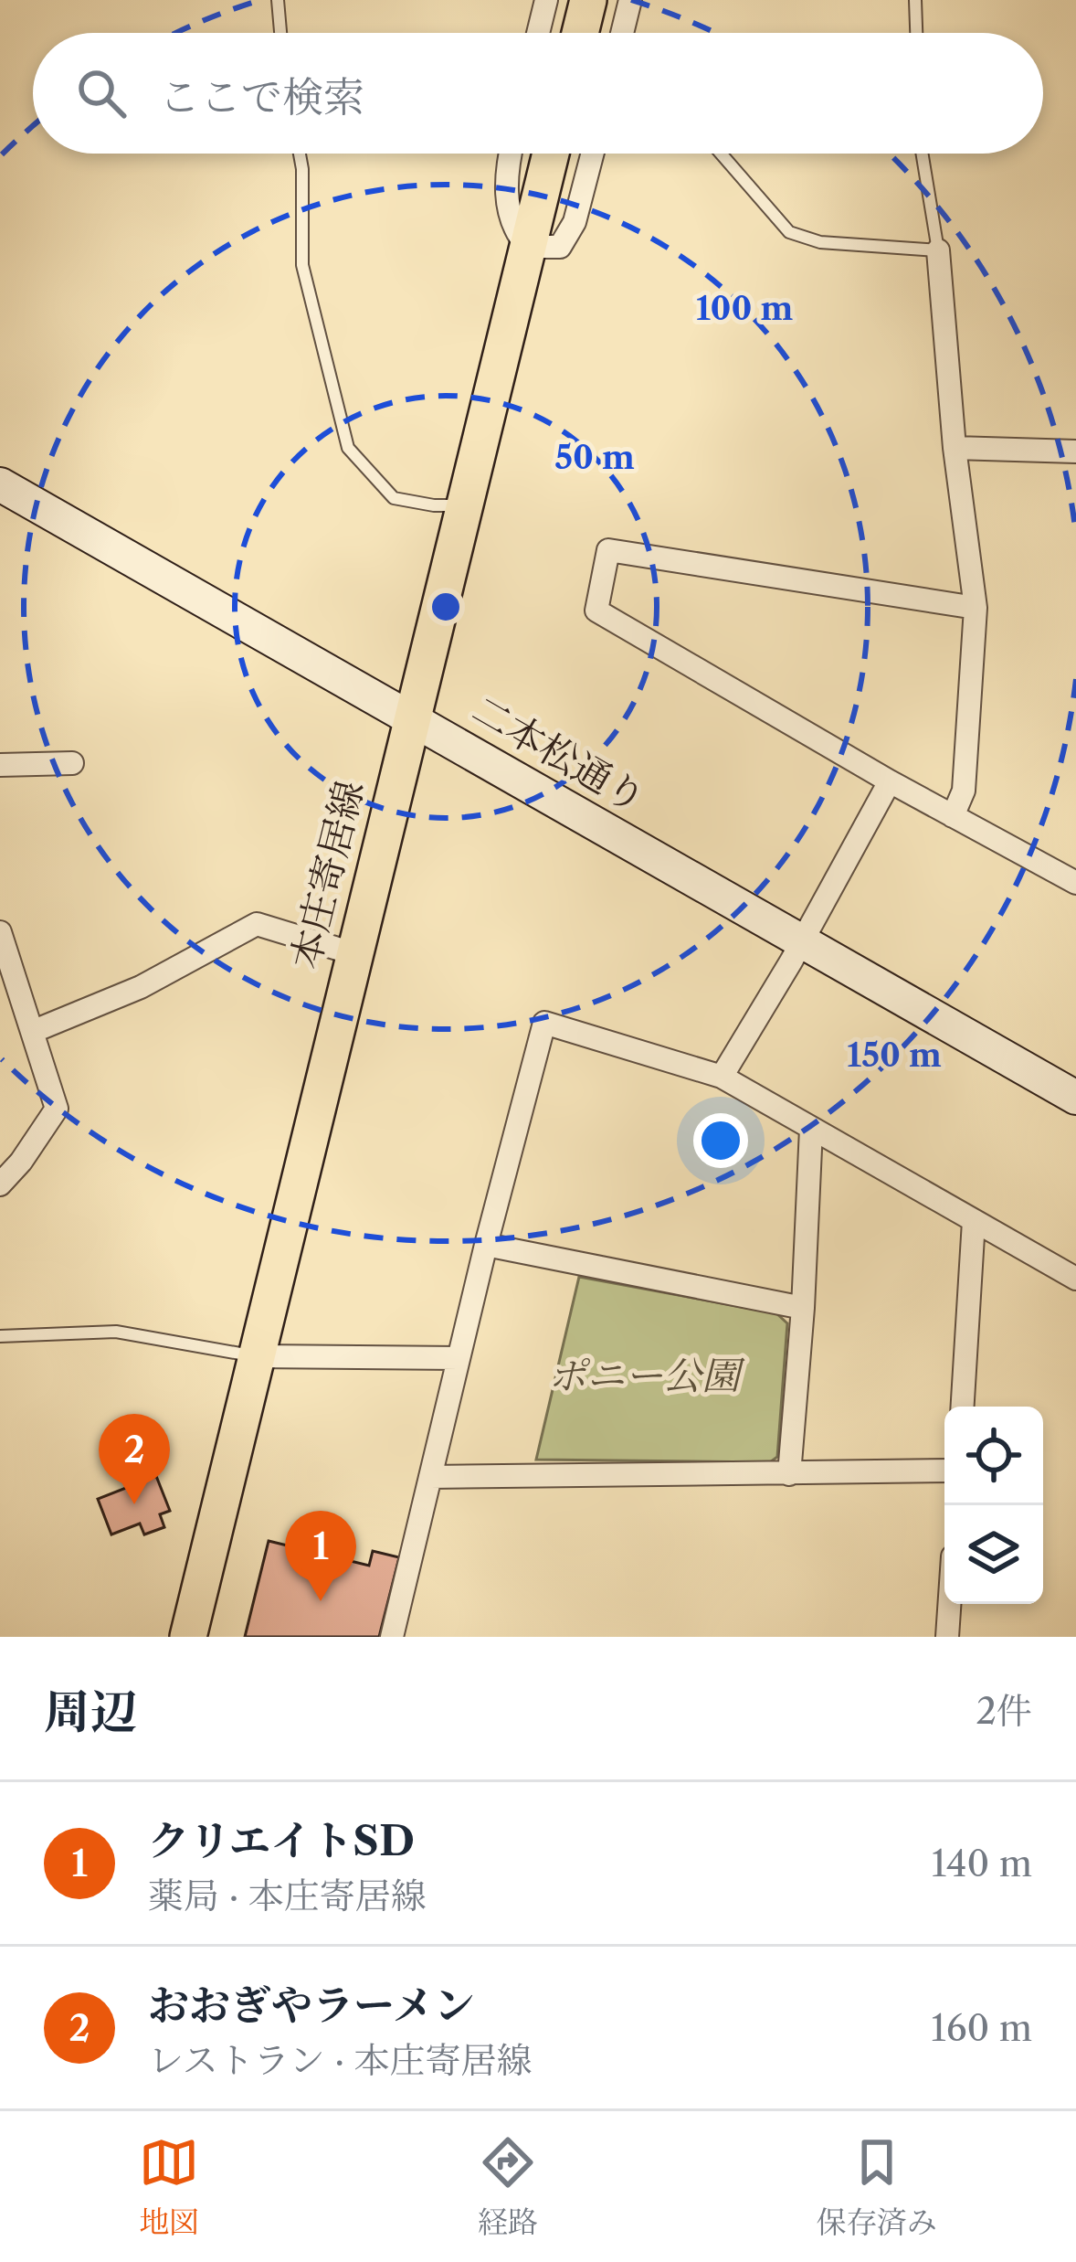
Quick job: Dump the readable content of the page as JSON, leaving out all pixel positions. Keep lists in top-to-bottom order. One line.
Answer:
{"streets":{"main road":["本庄寄居線"],"street":["二本松通り"]},"crossings":[["二本松通り","本庄寄居線"]],"parks":["ポニー公園"],"page":{"search":"ここで検索","pins":["2","1"],"heading":["周辺","2件"],"list":[{"mark":"1","name":"クリエイトSD","note":"薬局 · 本庄寄居線","value":"140 m"},{"mark":"2","name":"おおぎやラーメン","note":"レストラン · 本庄寄居線","value":"160 m"}],"nav":["地図","経路","保存済み"]},"rings":["100 m","50 m","150 m"]}
